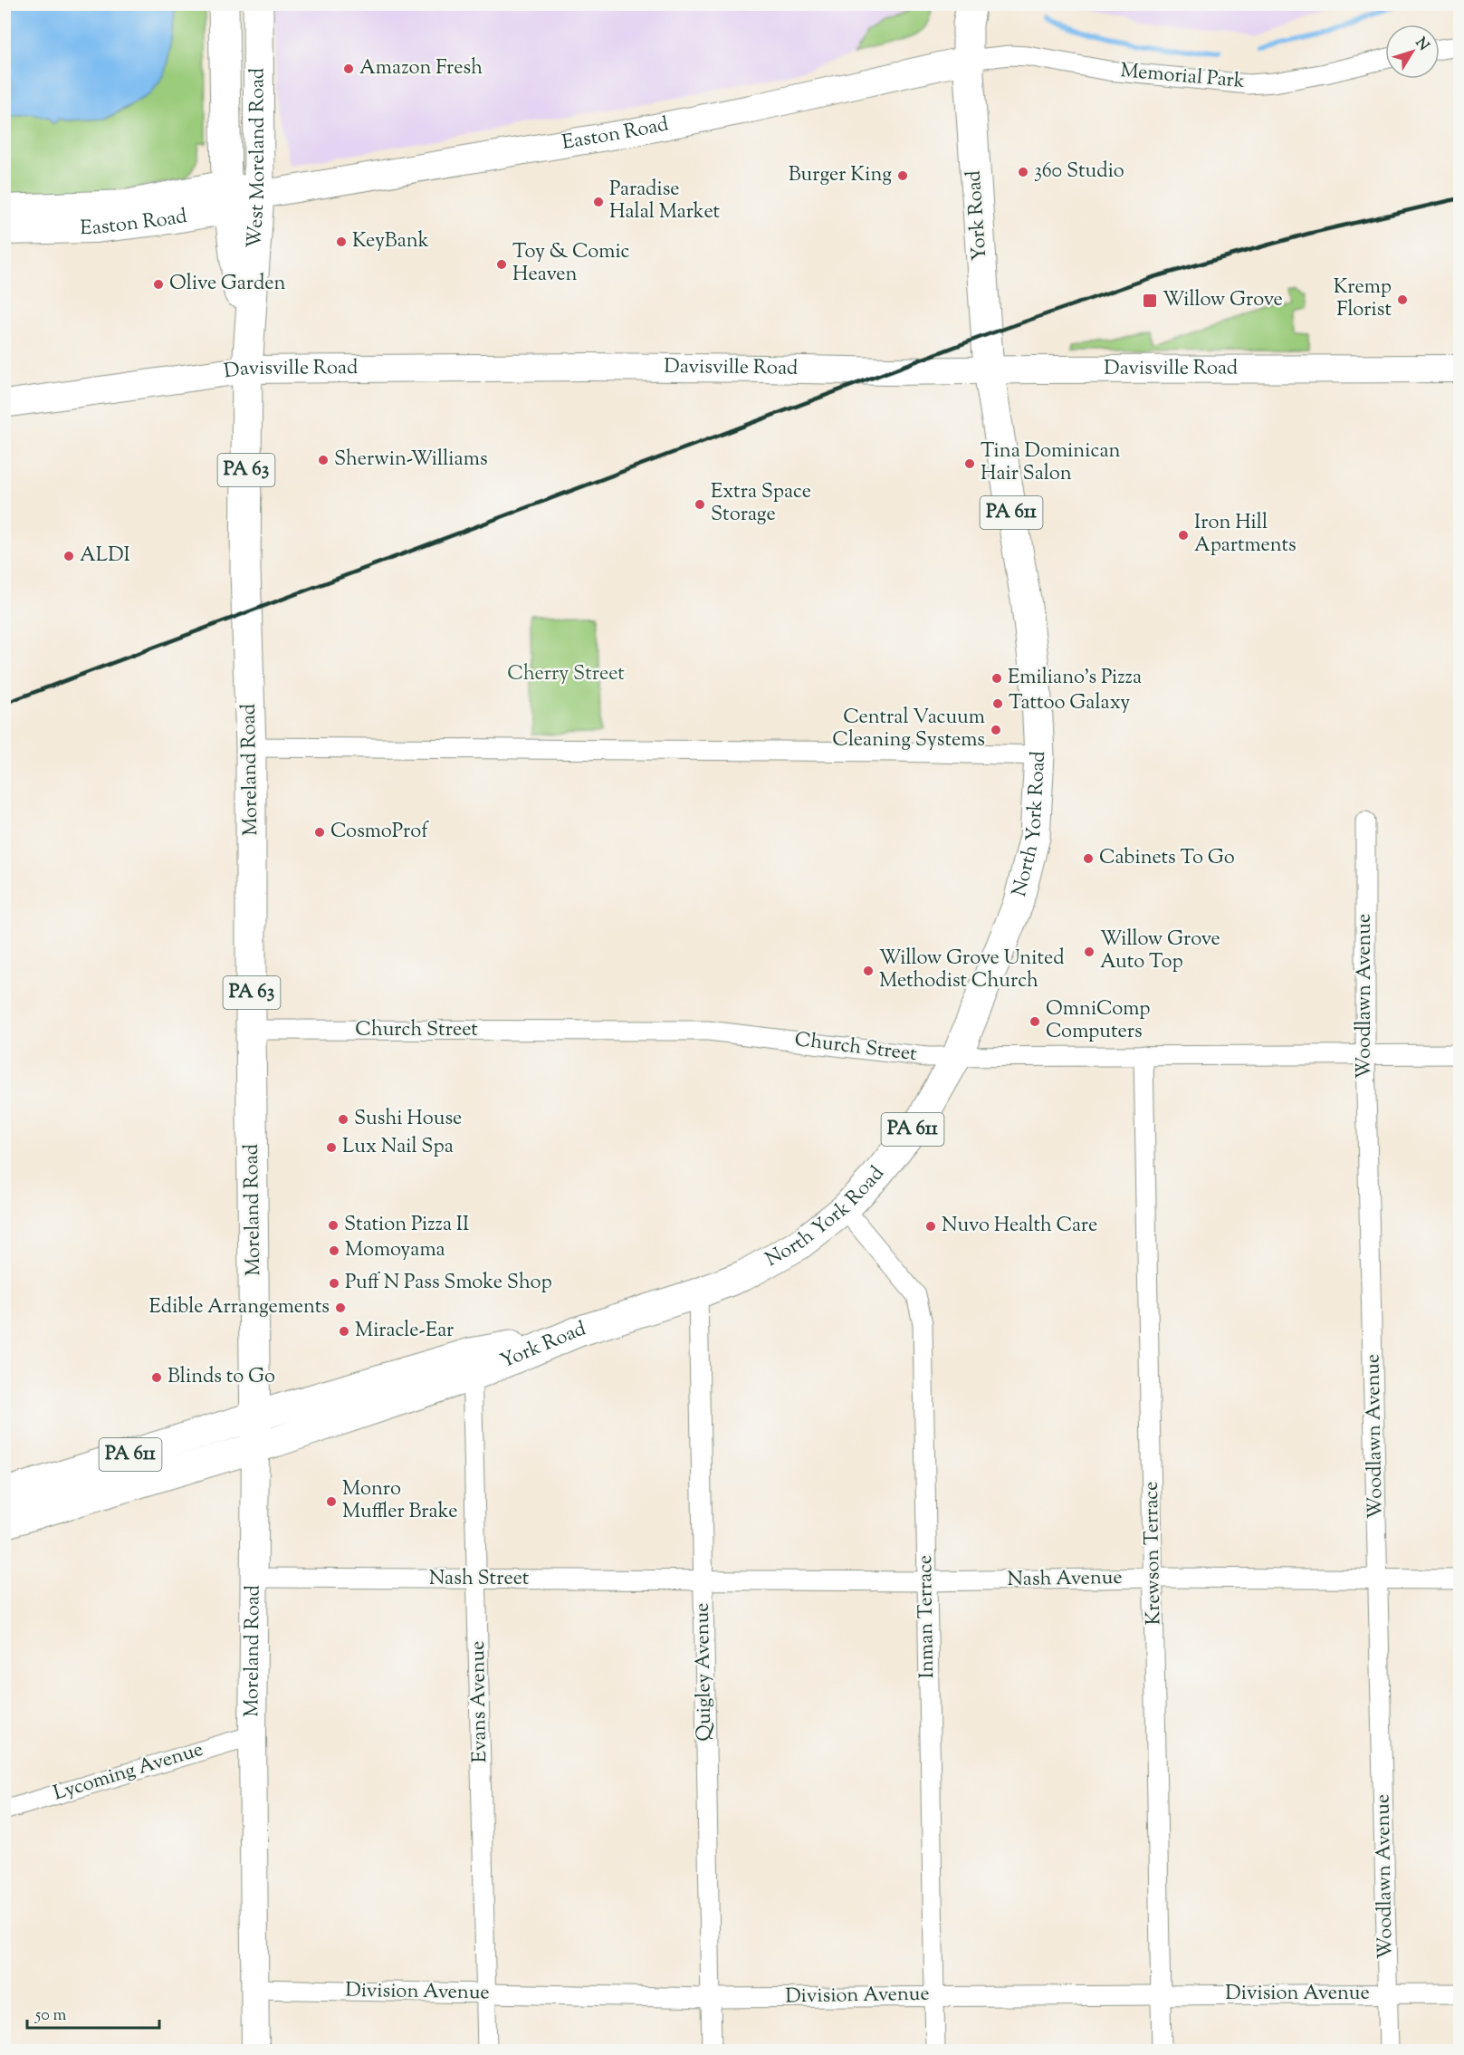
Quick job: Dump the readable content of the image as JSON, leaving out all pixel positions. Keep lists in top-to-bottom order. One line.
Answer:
{"streets":{"main road":["Easton Road","West Moreland Road","York Road","Davisville Road","PA 63","PA 611","Moreland Road","North York Road"],"street":["Memorial Park","Woodlawn Avenue","Church Street","Krewson Terrace","Nash Street","Nash Avenue","Inman Terrace","Quigley Avenue","Evans Avenue","Lycoming Avenue","Division Avenue"]},"crossings":[["Memorial Park","Easton Road"],["Memorial Park","York Road"],["Memorial Park","PA 611"],["Easton Road","West Moreland Road"],["Easton Road","York Road"],["Easton Road","PA 611"],["West Moreland Road","Davisville Road"],["West Moreland Road","Moreland Road"],["York Road","Davisville Road"],["York Road","PA 611"],["York Road","Moreland Road"],["York Road","North York Road"],["York Road","Evans Avenue"],["Davisville Road","Moreland Road"],["Davisville Road","North York Road"],["PA 611","Moreland Road"],["Moreland Road","Church Street"],["Moreland Road","Nash Street"],["Moreland Road","Lycoming Avenue"],["Moreland Road","Division Avenue"],["North York Road","Church Street"],["North York Road","Inman Terrace"],["North York Road","Quigley Avenue"],["Woodlawn Avenue","Church Street"],["Woodlawn Avenue","Nash Avenue"],["Woodlawn Avenue","Division Avenue"],["Church Street","Krewson Terrace"],["Krewson Terrace","Nash Avenue"],["Krewson Terrace","Division Avenue"],["Nash Street","Nash Avenue"],["Nash Street","Quigley Avenue"],["Nash Street","Evans Avenue"],["Nash Avenue","Inman Terrace"],["Nash Avenue","Quigley Avenue"],["Inman Terrace","Division Avenue"],["Quigley Avenue","Division Avenue"],["Evans Avenue","Division Avenue"]],"parks":["Cherry Street"],"places":{"other":["Amazon Fresh","360 Studio","Burger King","Paradise Halal Market","KeyBank","Toy & Comic Heaven","Olive Garden","Kremp Florist","Sherwin-Williams","Tina Dominican Hair Salon","Extra Space Storage","Iron Hill Apartments","ALDI","Emiliano's Pizza","Tattoo Galaxy","Central Vacuum Cleaning Systems","CosmoProf","Cabinets To Go","Willow Grove Auto Top","Willow Grove United Methodist Church","OmniComp Computers","Sushi House","Lux Nail Spa","Station Pizza II","Nuvo Health Care","Momoyama","Puff N Pass Smoke Shop","Edible Arrangements","Miracle-Ear","Blinds to Go","Monro Muffler Brake"],"transit":["Willow Grove"]},"scale_bar":"50 m","north":"top right"}
